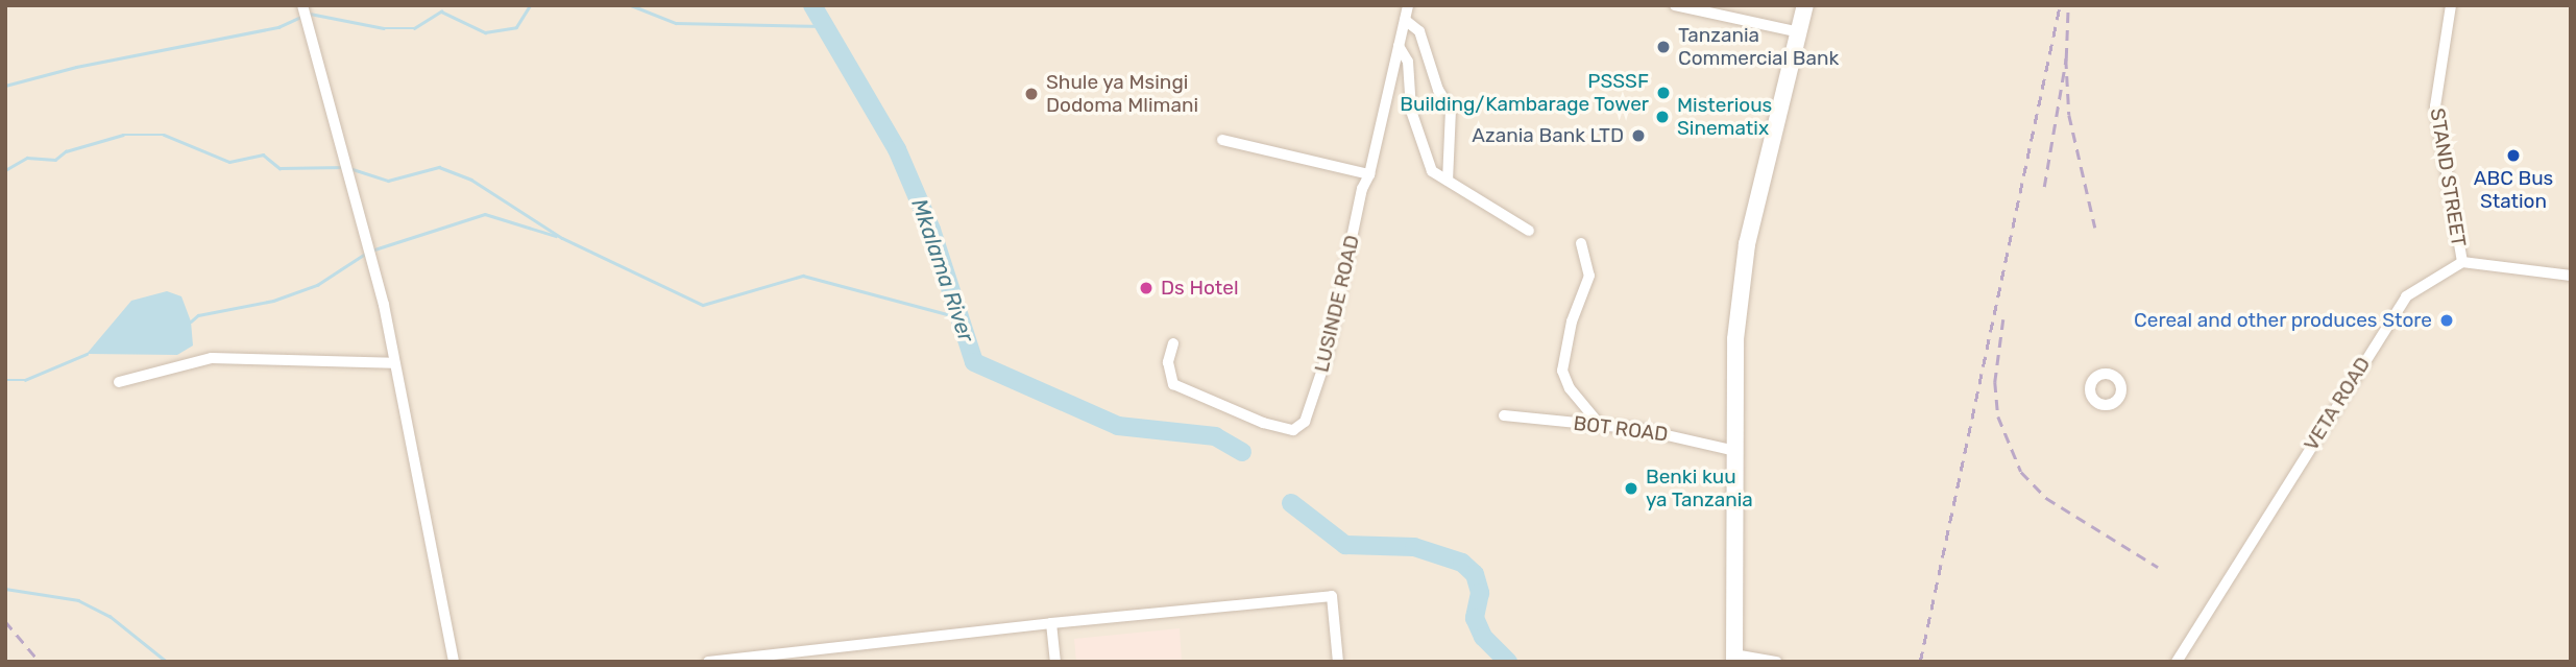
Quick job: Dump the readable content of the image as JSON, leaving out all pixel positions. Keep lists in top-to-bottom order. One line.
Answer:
{"streets":{"street":["STAND STREET","LUSINDE ROAD","VETA ROAD","BOT ROAD"]},"crossings":[["STAND STREET","VETA ROAD"]],"water":["Mkalama River"],"places":["Tanzania Commercial Bank","PSSSF Building/Kambarage Tower","Shule ya Msingi Dodoma Mlimani","Misterious Sinematix","Azania Bank LTD","ABC Bus Station","Ds Hotel","Cereal and other produces Store","Benki kuu ya Tanzania"]}
